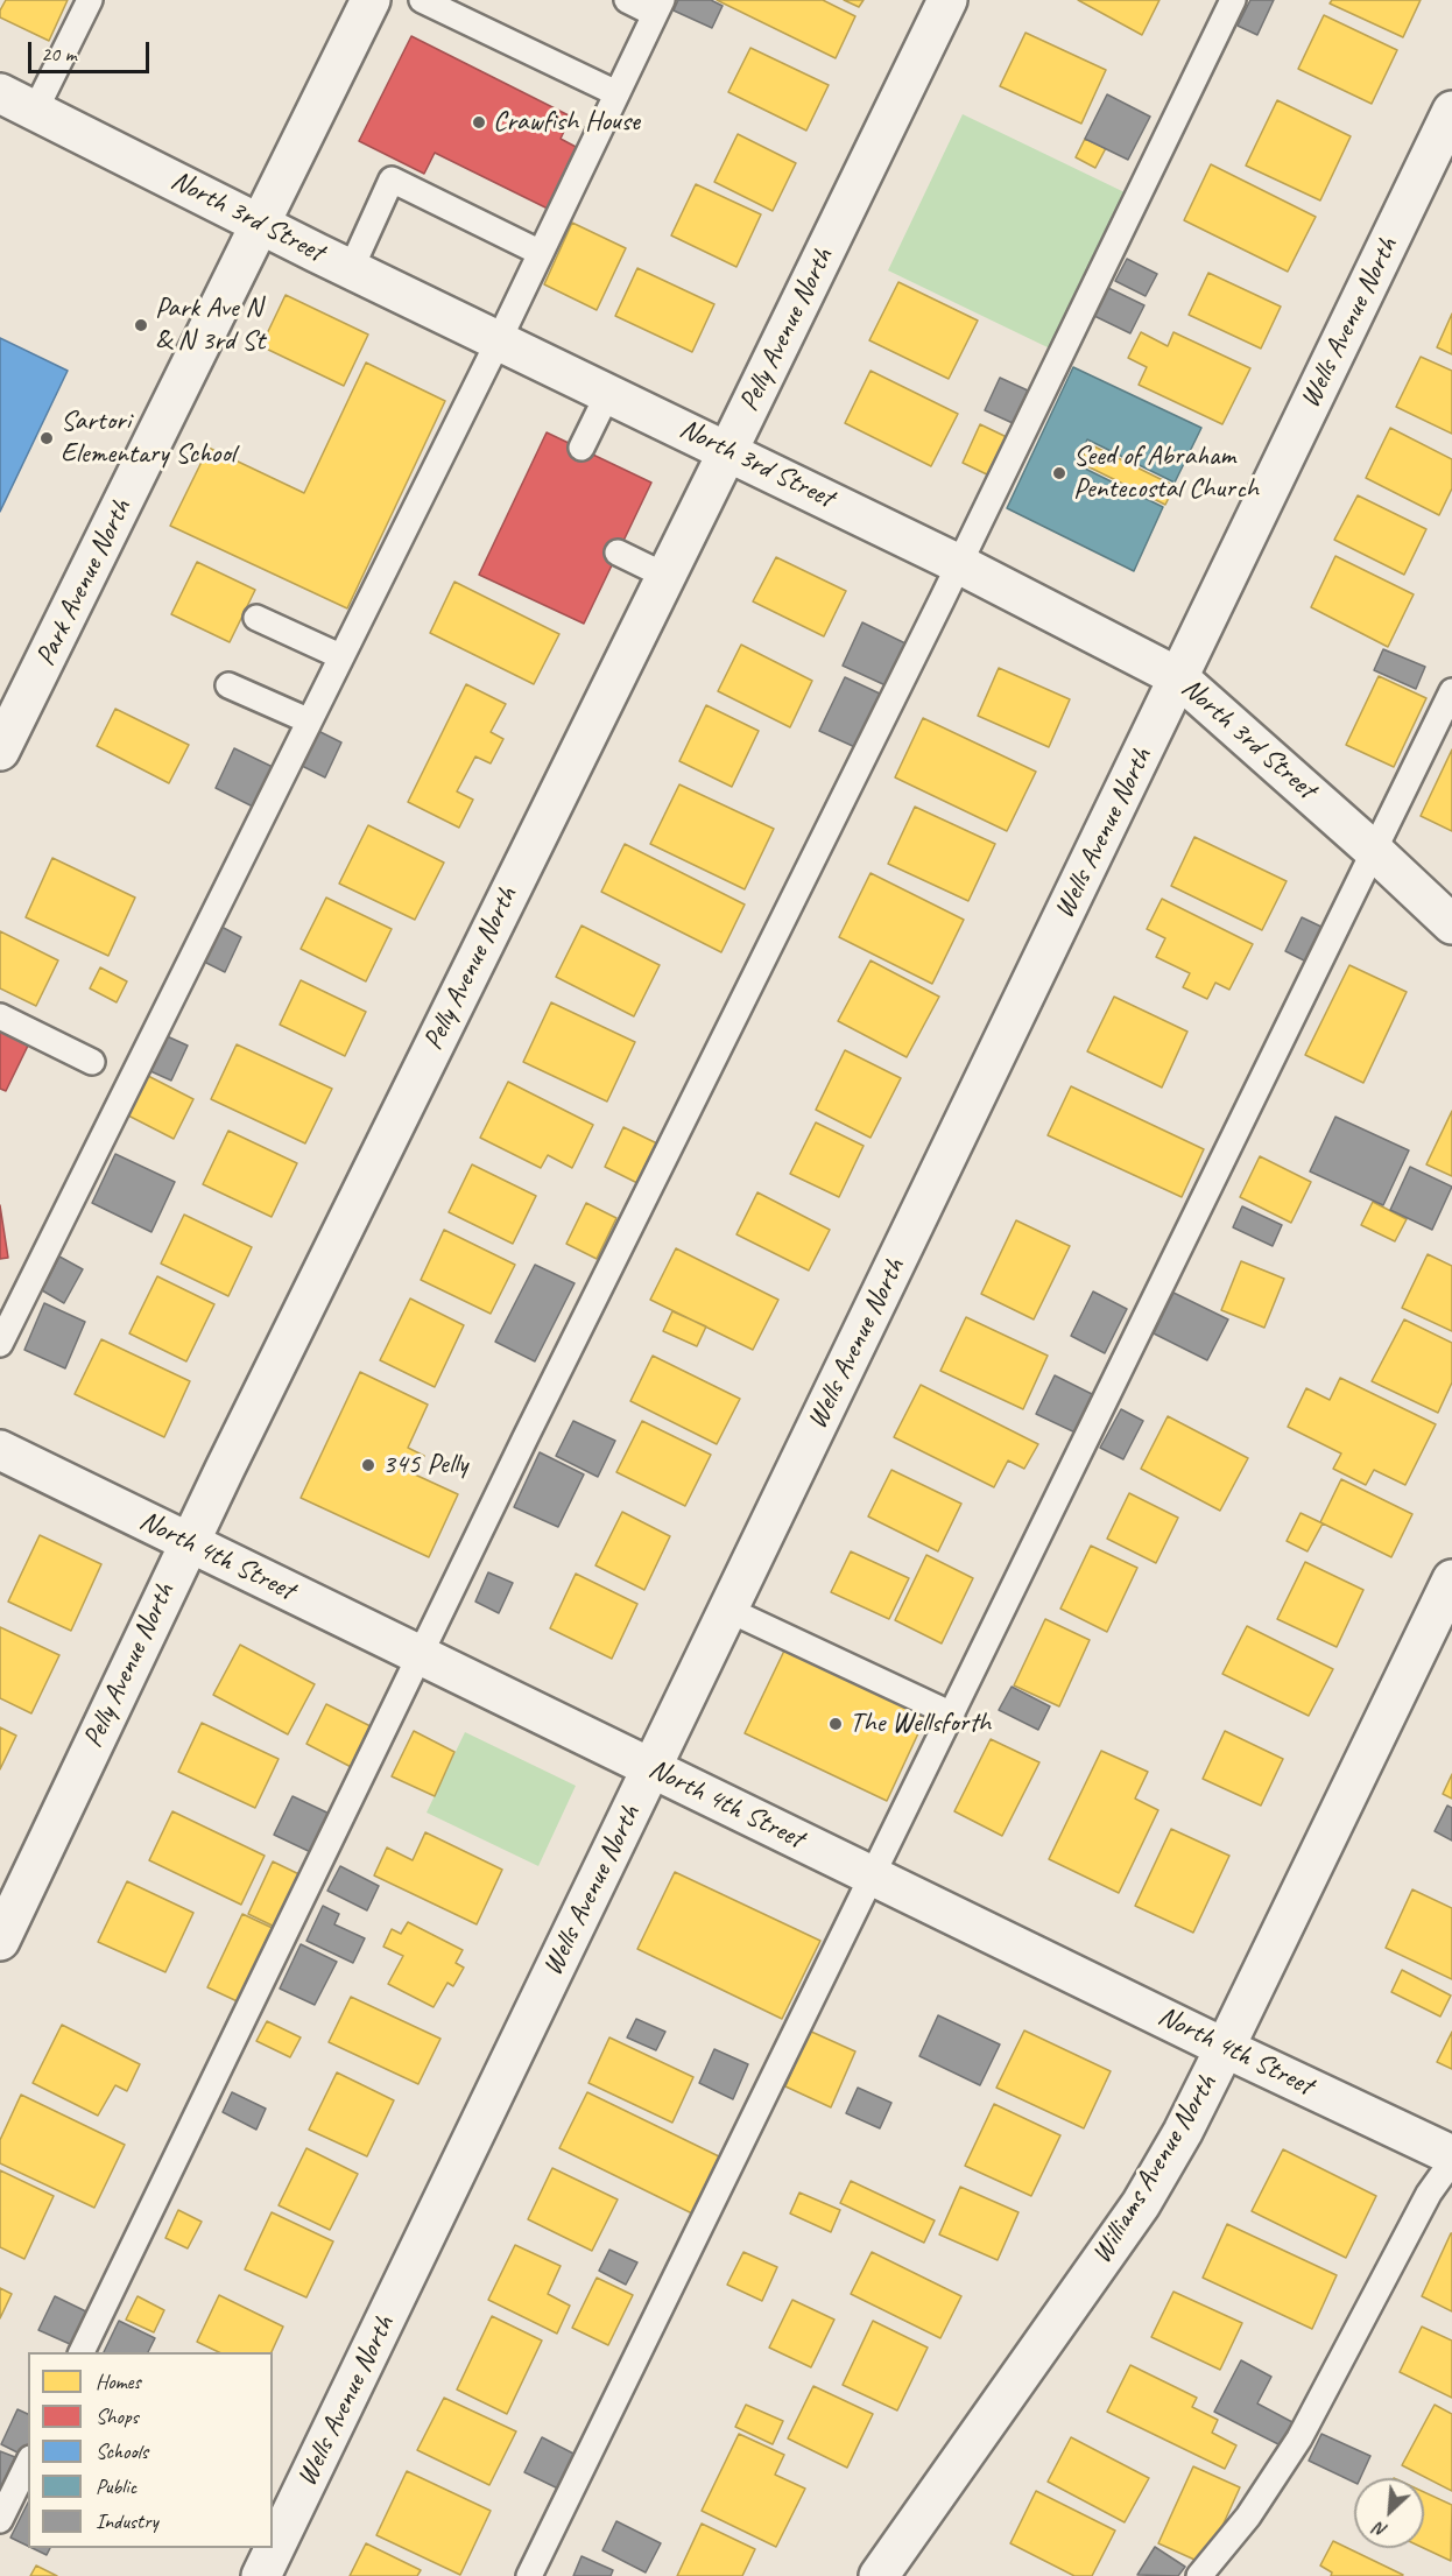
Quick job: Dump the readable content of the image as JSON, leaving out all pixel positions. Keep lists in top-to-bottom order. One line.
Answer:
{"streets":{"street":["North 3rd Street","Wells Avenue North","Pelly Avenue North","Park Avenue North","North 4th Street","Williams Avenue North"]},"crossings":[["North 3rd Street","Wells Avenue North"],["North 3rd Street","Pelly Avenue North"],["North 3rd Street","Park Avenue North"],["Wells Avenue North","North 4th Street"],["Pelly Avenue North","North 4th Street"],["North 4th Street","Williams Avenue North"]],"places":["Crawfish House","Park Ave N & N 3rd St","Sartori Elementary School","Seed of Abraham Pentecostal Church","345 Pelly","The Wellsforth"],"legend":["Homes","Shops","Schools","Public","Industry"],"scale_bar":"20 m","north":"bottom left"}
